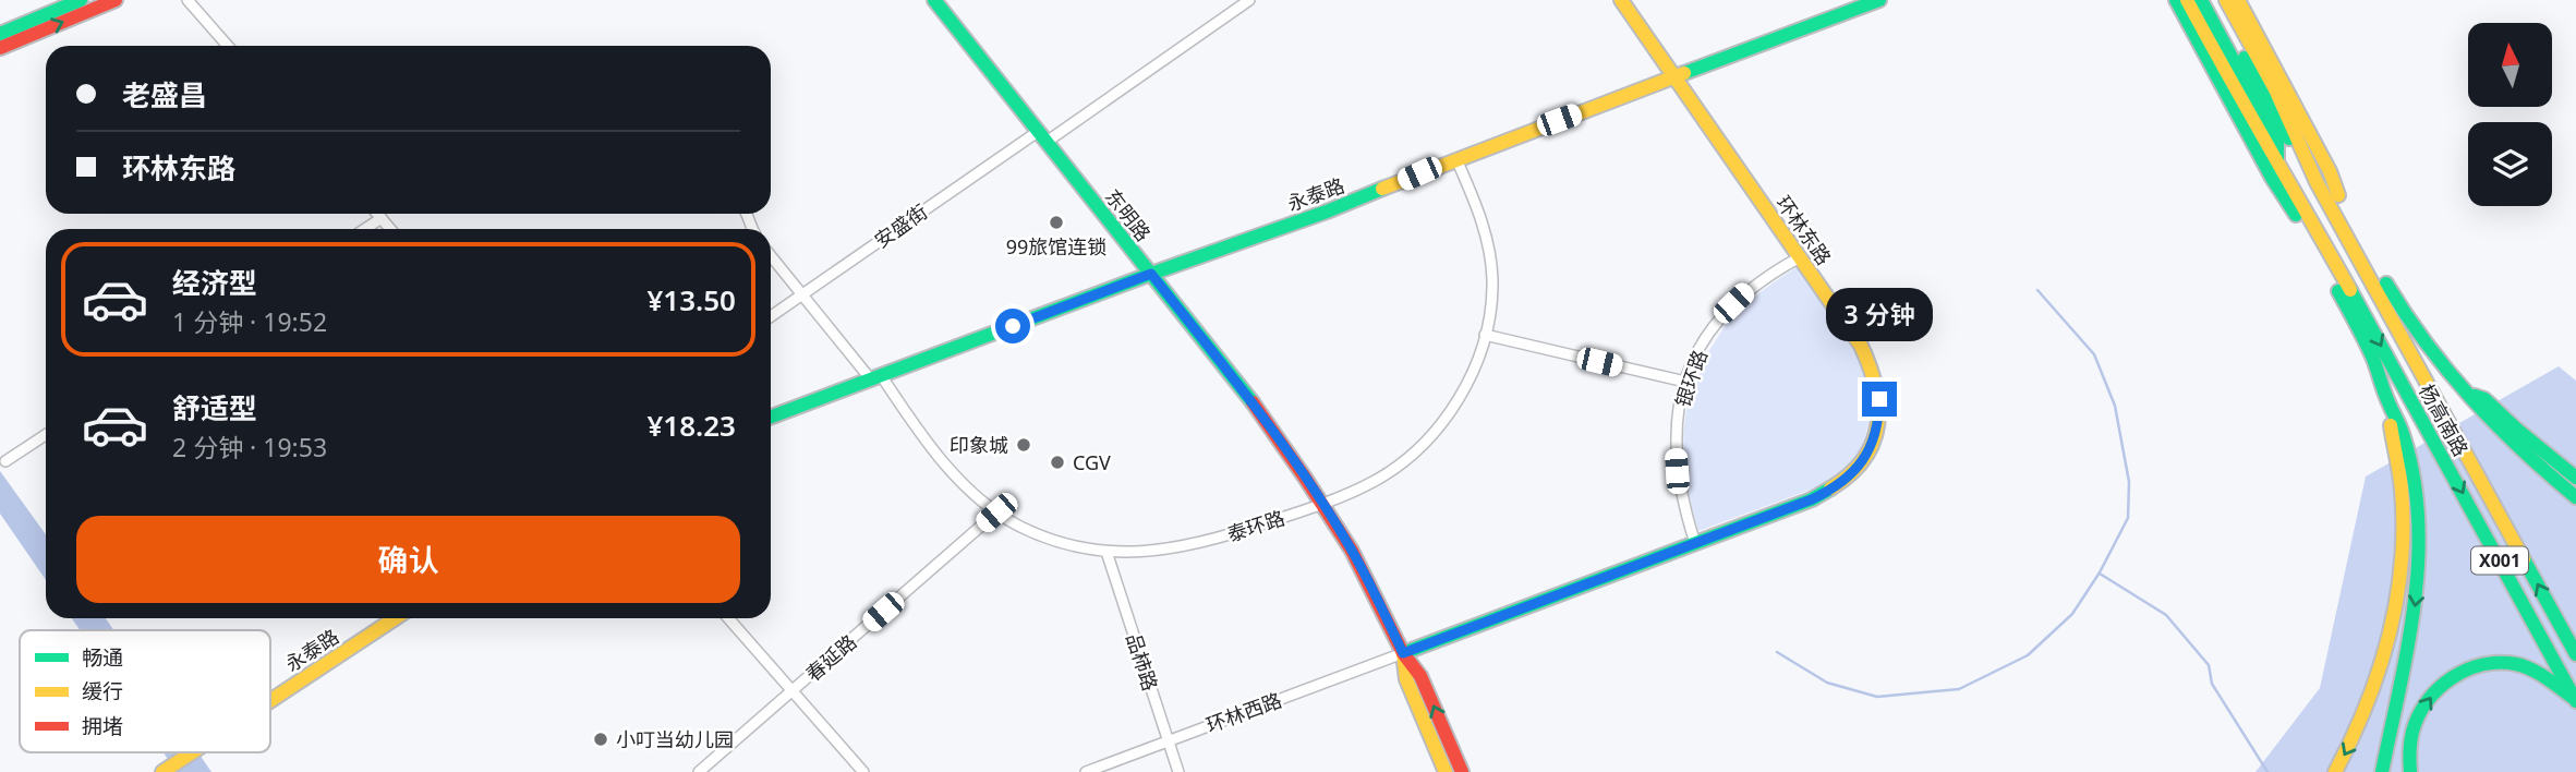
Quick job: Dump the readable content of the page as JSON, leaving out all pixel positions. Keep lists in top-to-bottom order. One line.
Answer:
{"streets":{"main road":["永泰路","东明路","环林东路","杨高南路","X001"],"street":["安盛街","银环路","泰环路","春延路","品柿路","环林西路"]},"crossings":[["永泰路","东明路"],["永泰路","环林东路"],["永泰路","泰环路"],["东明路","安盛街"],["东明路","环林东路"],["东明路","泰环路"],["东明路","环林西路"],["安盛街","泰环路"],["环林东路","银环路"],["环林东路","环林西路"],["泰环路","春延路"],["泰环路","品柿路"],["品柿路","环林西路"]],"places":["99旅馆连锁","印象城","CGV","小叮当幼儿园"],"legend":["畅通","缓行","拥堵"],"north":"top","page":{"banner":["老盛昌","环林东路"],"list":[{"name":"经济型","note":"1 分钟 · 19:52","value":"¥13.50"},{"name":"舒适型","note":"2 分钟 · 19:53","value":"¥18.23"}],"bubble":"3 分钟","buttons":"确认"}}
